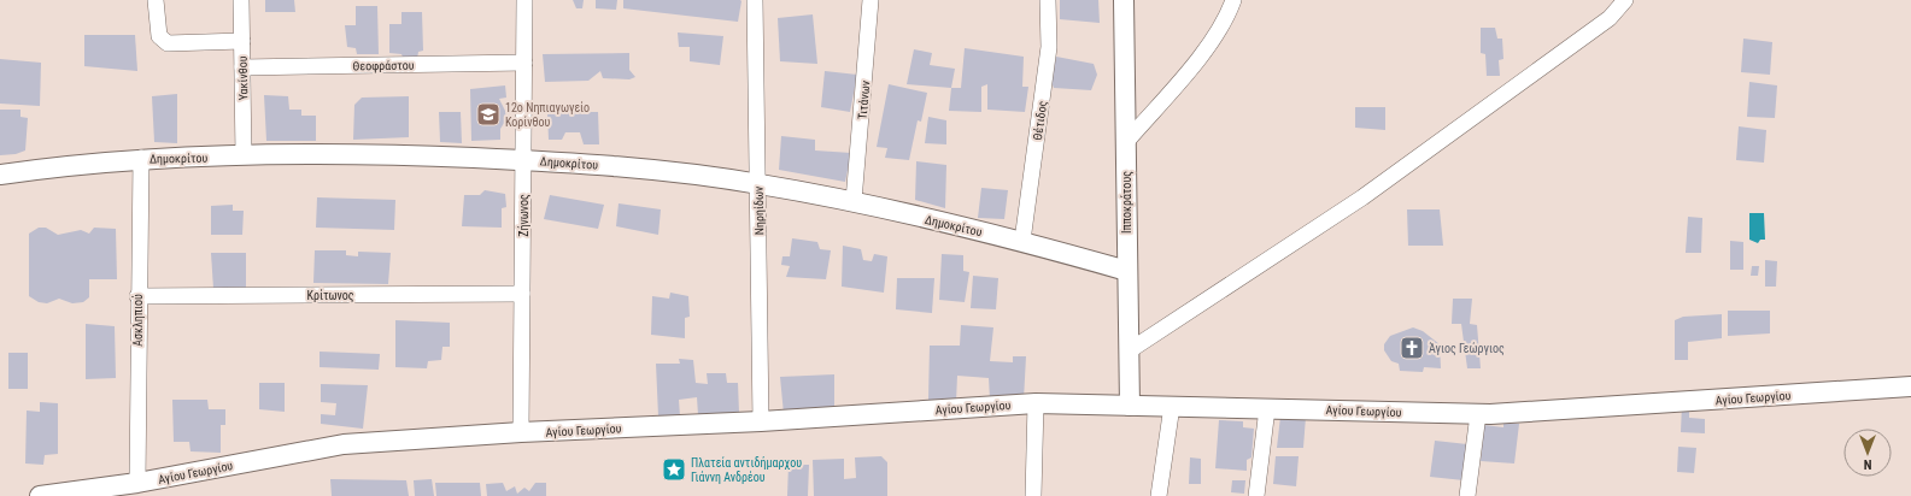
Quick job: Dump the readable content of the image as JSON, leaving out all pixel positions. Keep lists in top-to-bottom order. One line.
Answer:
{"streets":{"street":["Θεοφράστου","Υακίνθου","Τιτάνων","Θέτιδος","Δημοκρίτου","Ιπποκράτους","Νηρηίδων","Ζήνωνος","Κρίτωνος","Ασκληπιού","Αγίου Γεωργίου"]},"crossings":[["Θεοφράστου","Υακίνθου"],["Θεοφράστου","Ζήνωνος"],["Υακίνθου","Δημοκρίτου"],["Τιτάνων","Δημοκρίτου"],["Θέτιδος","Δημοκρίτου"],["Δημοκρίτου","Ιπποκράτους"],["Δημοκρίτου","Νηρηίδων"],["Δημοκρίτου","Ζήνωνος"],["Δημοκρίτου","Ασκληπιού"],["Ιπποκράτους","Αγίου Γεωργίου"],["Νηρηίδων","Αγίου Γεωργίου"],["Ζήνωνος","Κρίτωνος"],["Ζήνωνος","Αγίου Γεωργίου"],["Κρίτωνος","Ασκληπιού"],["Ασκληπιού","Αγίου Γεωργίου"]],"places":{"school or university":["12ο Νηπιαγωγείο Κορίνθου"],"church":["Άγιος Γεώργιος"],"place":["Πλατεία αντιδήμαρχου Γιάννη Ανδρέου"]},"north":"bottom"}
